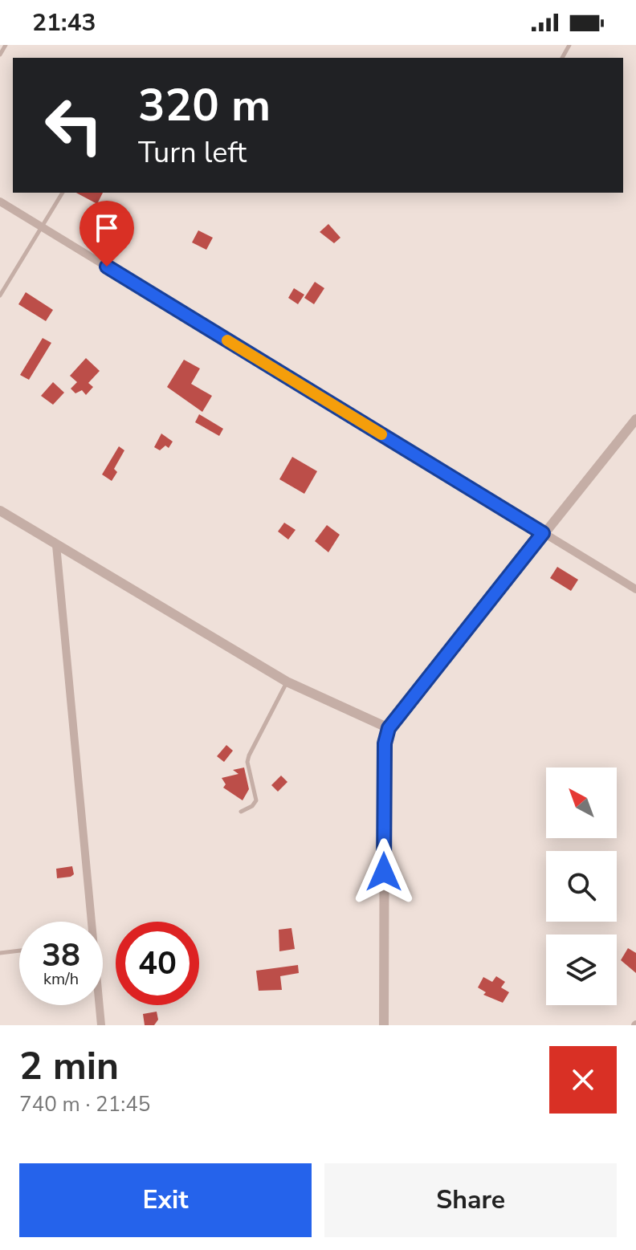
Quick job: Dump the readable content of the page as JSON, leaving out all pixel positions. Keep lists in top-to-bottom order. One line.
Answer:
{"north":"top left","page":{"status":"21:43","turn":["320 m","Turn left"],"speed":"38 km/h","limit":"40","heading":["2 min","740 m · 21:45"],"buttons":["Exit","Share"]}}
